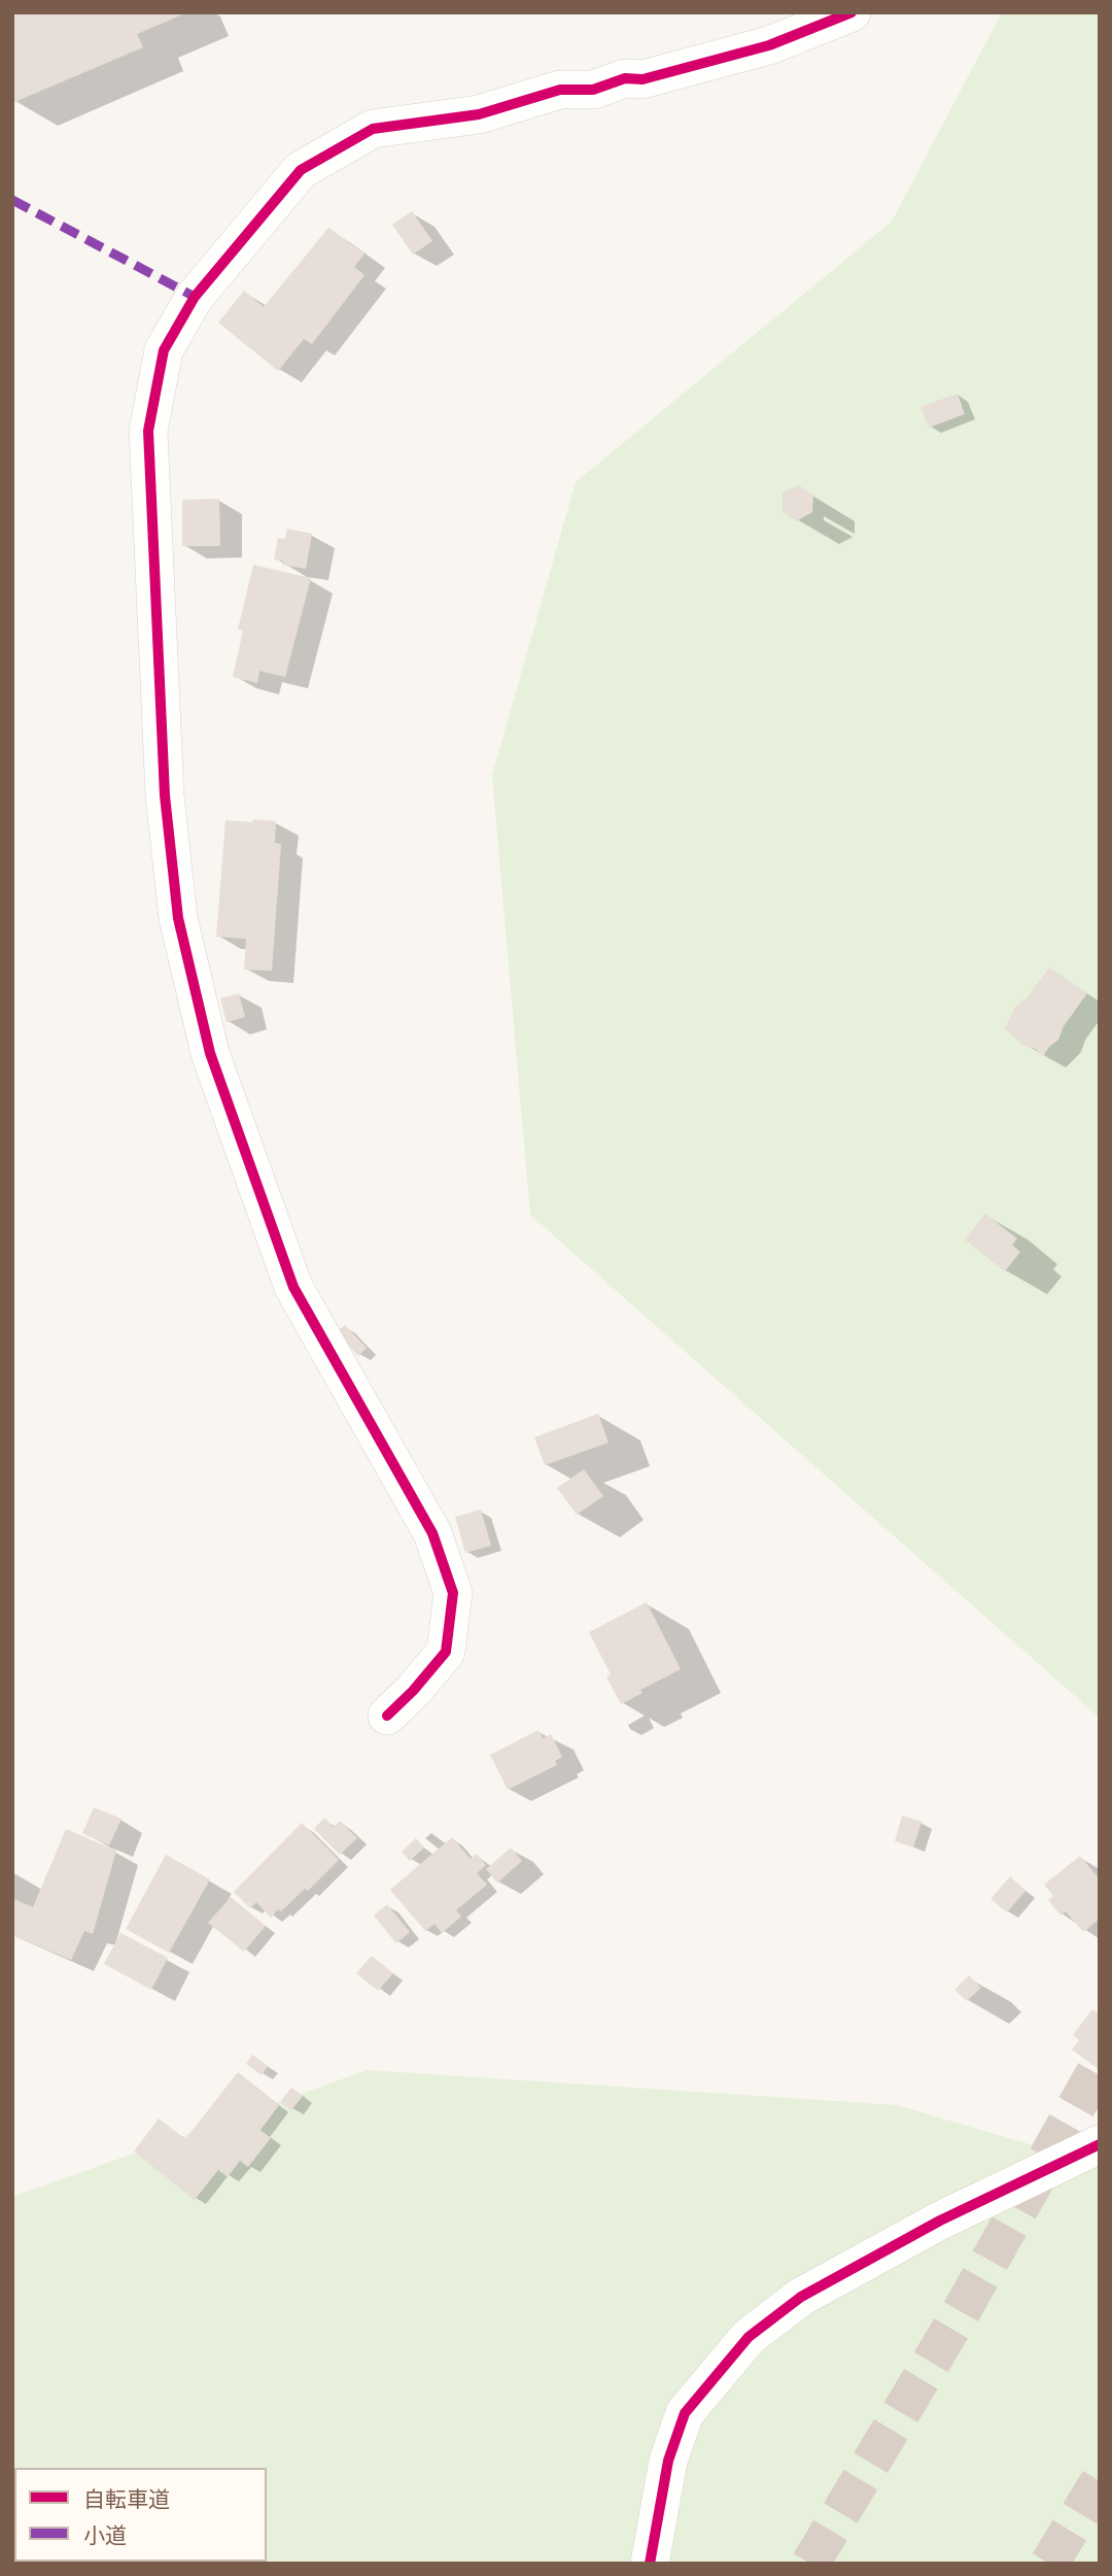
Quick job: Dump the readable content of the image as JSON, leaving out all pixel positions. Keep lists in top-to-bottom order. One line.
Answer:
{"legend":["自転車道","小道"]}
